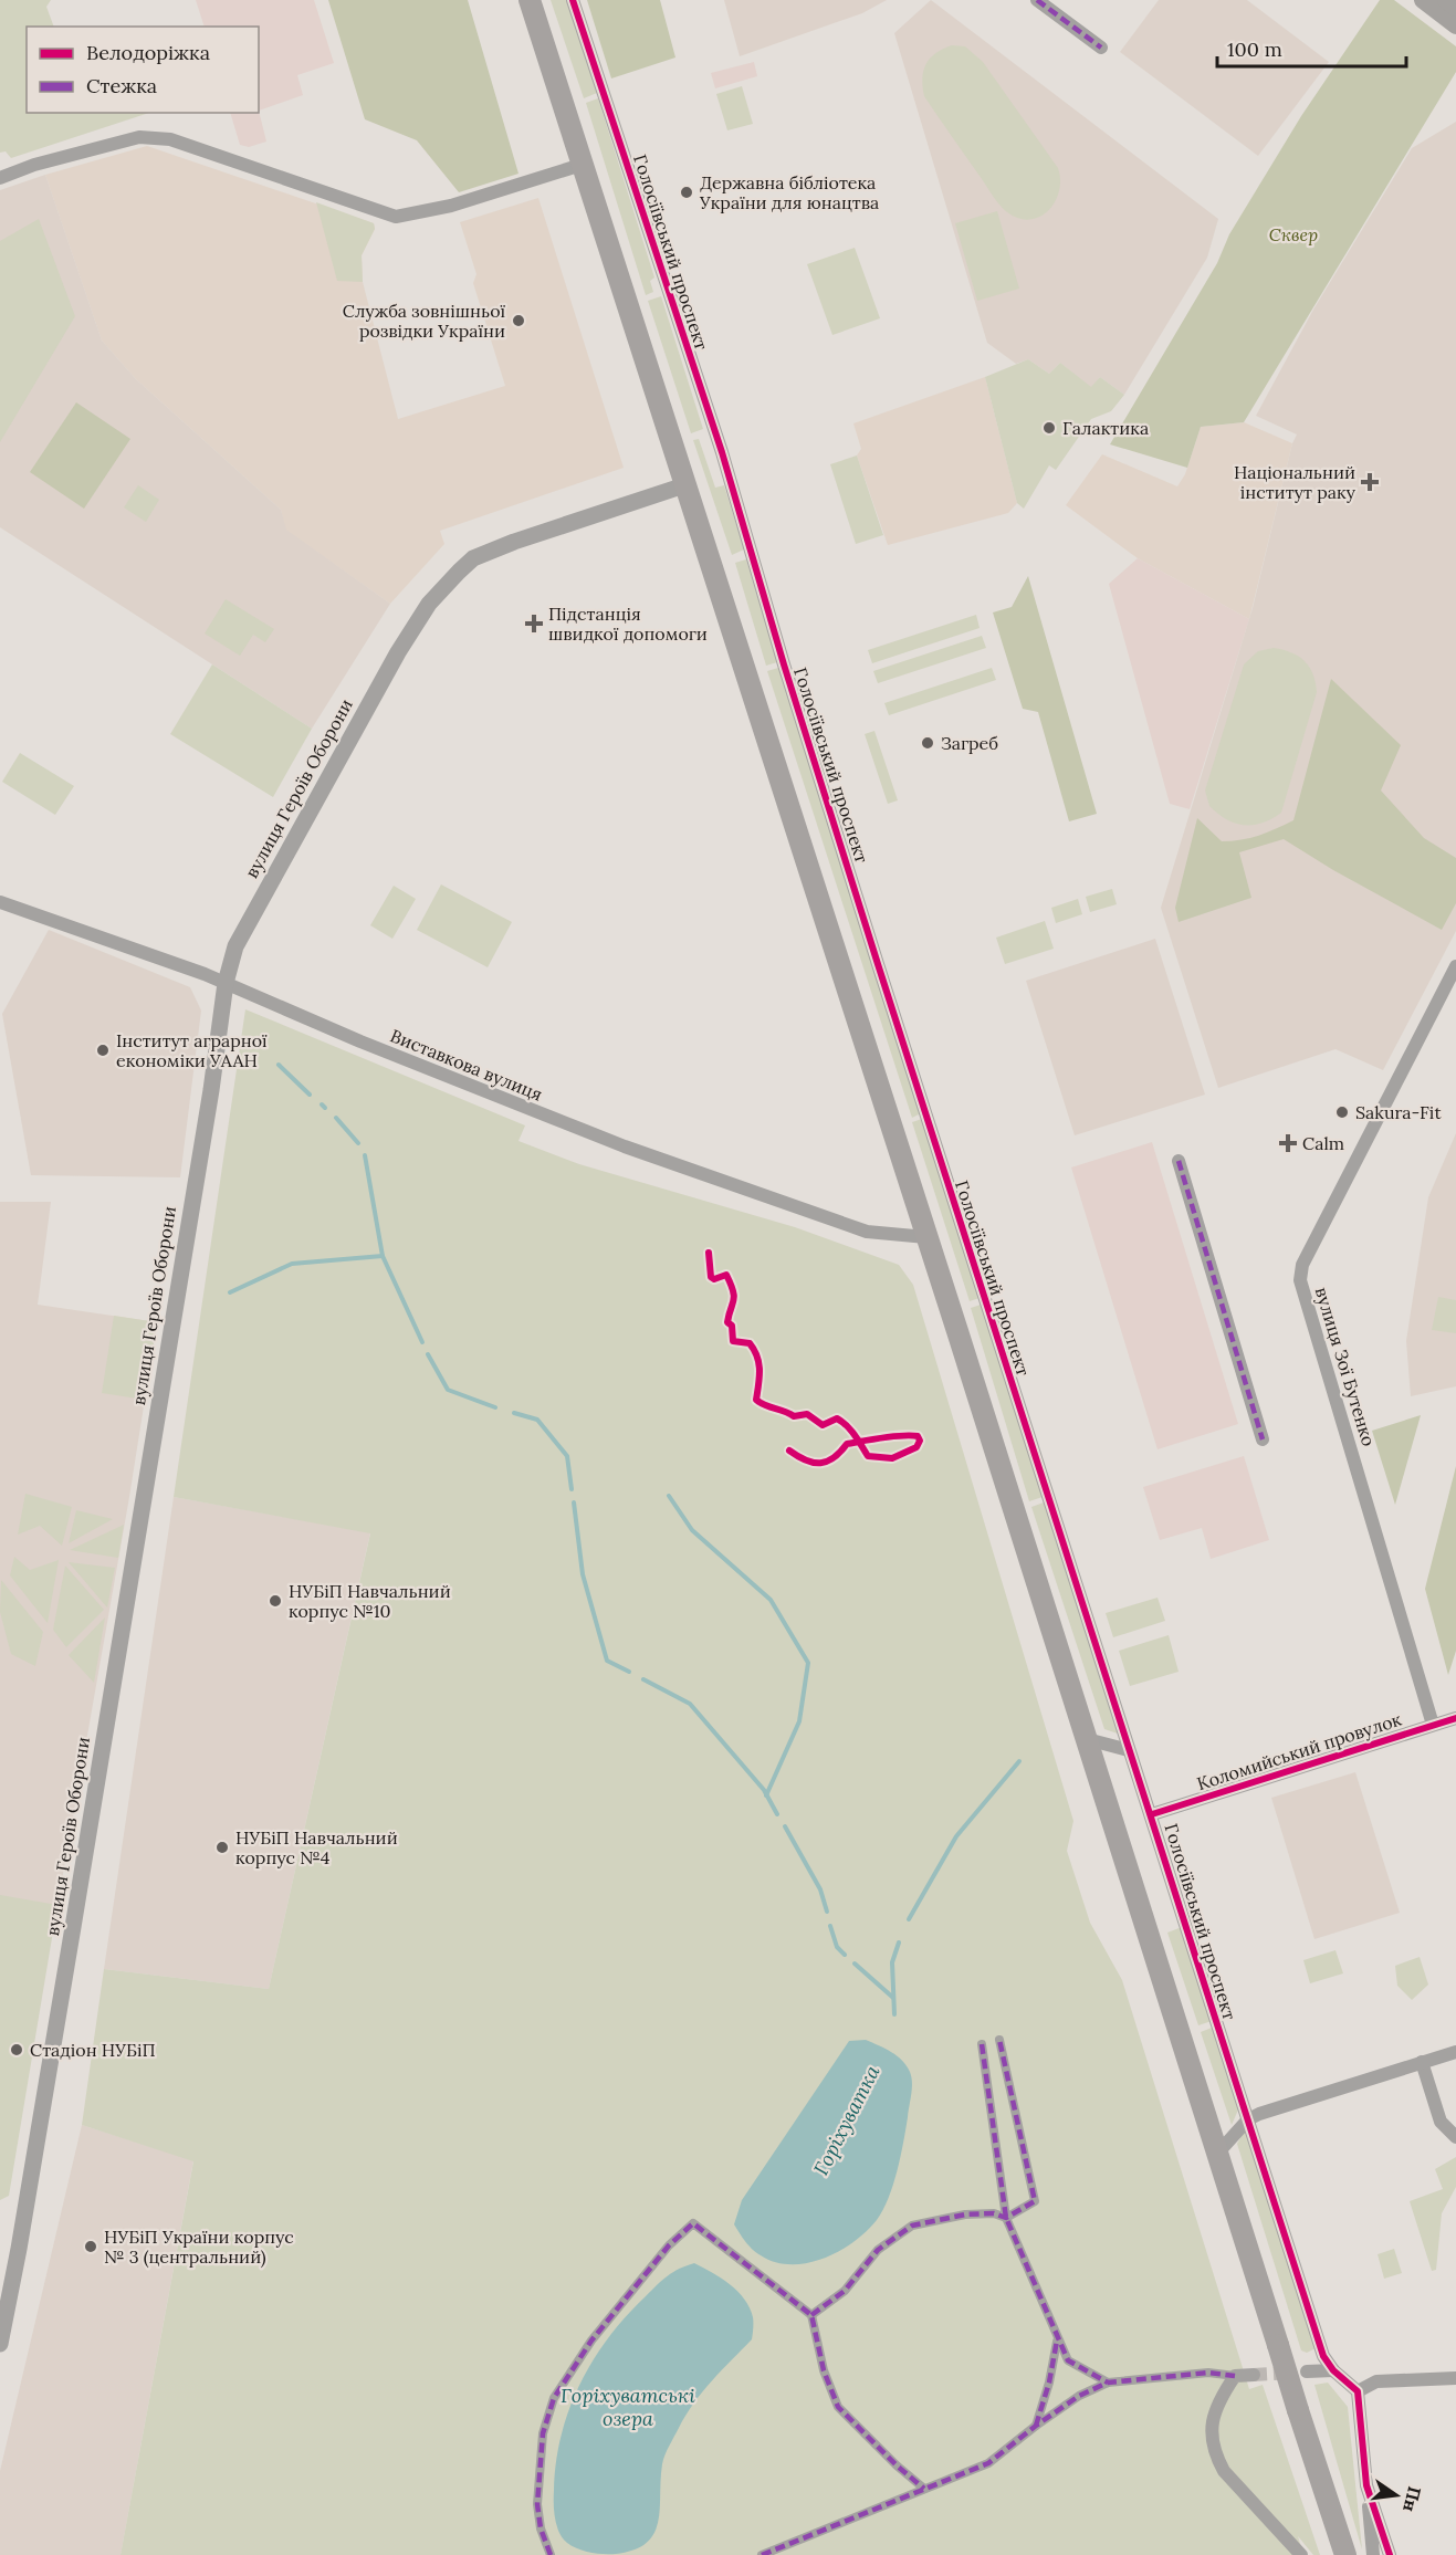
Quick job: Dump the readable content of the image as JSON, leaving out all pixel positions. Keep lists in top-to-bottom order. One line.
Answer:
{"streets":{"street":["Голосіївський проспект","вулиця Героїв Оборони","Виставкова вулиця","вулиця Зої Бутенко","Коломийський провулок"]},"crossings":[["Голосіївський проспект","Коломийський провулок"],["вулиця Героїв Оборони","Виставкова вулиця"],["вулиця Зої Бутенко","Коломийський провулок"]],"water":["Горіхуватка","Горіхуватські озера"],"parks":["Сквер"],"places":{"other":["Державна бібліотека України для юнацтва","Служба зовнішньої розвідки України","Галактика","Загреб","Інститут аграрної економіки УААН","Sakura-Fit","НУБіП Навчальний корпус №10","НУБіП Навчальний корпус №4","Стадіон НУБіП","НУБіП України корпус № 3 (центральний)"],"health":["Національний інститут раку","Підстанція швидкої допомоги","Calm"]},"legend":["Велодоріжка","Стежка"],"scale_bar":"100 m","north":"right"}
